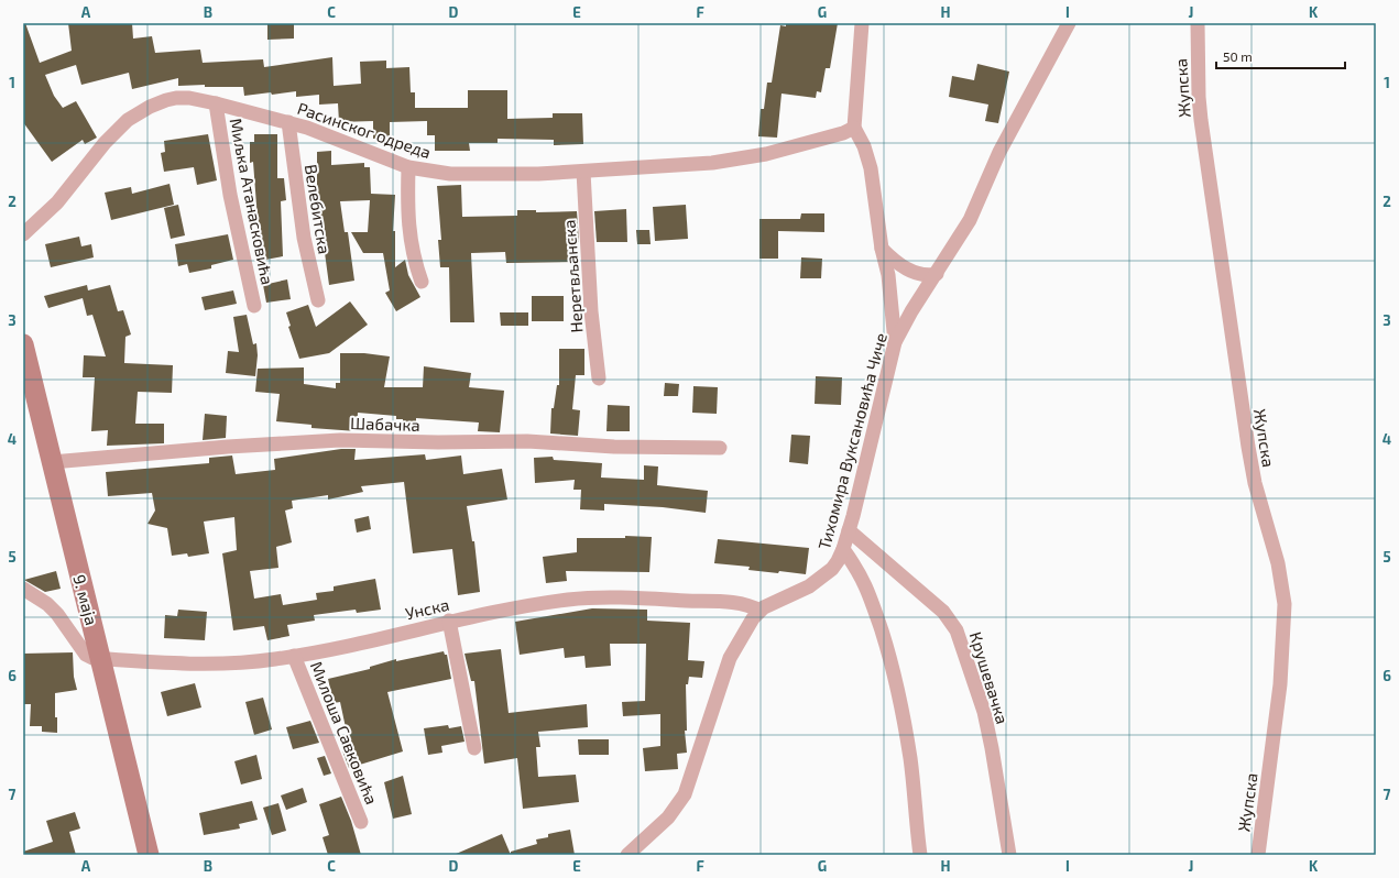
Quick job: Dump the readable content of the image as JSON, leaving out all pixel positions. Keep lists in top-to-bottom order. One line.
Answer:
{"streets":{"main road":["9. маја"],"street":["Жупска","Расинског одреда","Миљка Атанасковића","Велебитска","Неретвљанска","Шабачка","Тихомира Вуксановића Чиче","Унска","Крушевачка","Милоша Савковића"]},"crossings":[["Расинског одреда","Миљка Атанасковића"],["Расинског одреда","Велебитска"],["Расинског одреда","Неретвљанска"],["Шабачка","9. маја"],["Тихомира Вуксановића Чиче","Унска"],["Тихомира Вуксановића Чиче","Крушевачка"],["9. маја","Унска"],["Унска","Милоша Савковића"]],"scale_bar":"50 m","grid":{"columns":["A","B","C","D","E","F","G","H","I","J","K"],"rows":["1","2","3","4","5","6","7"]}}
